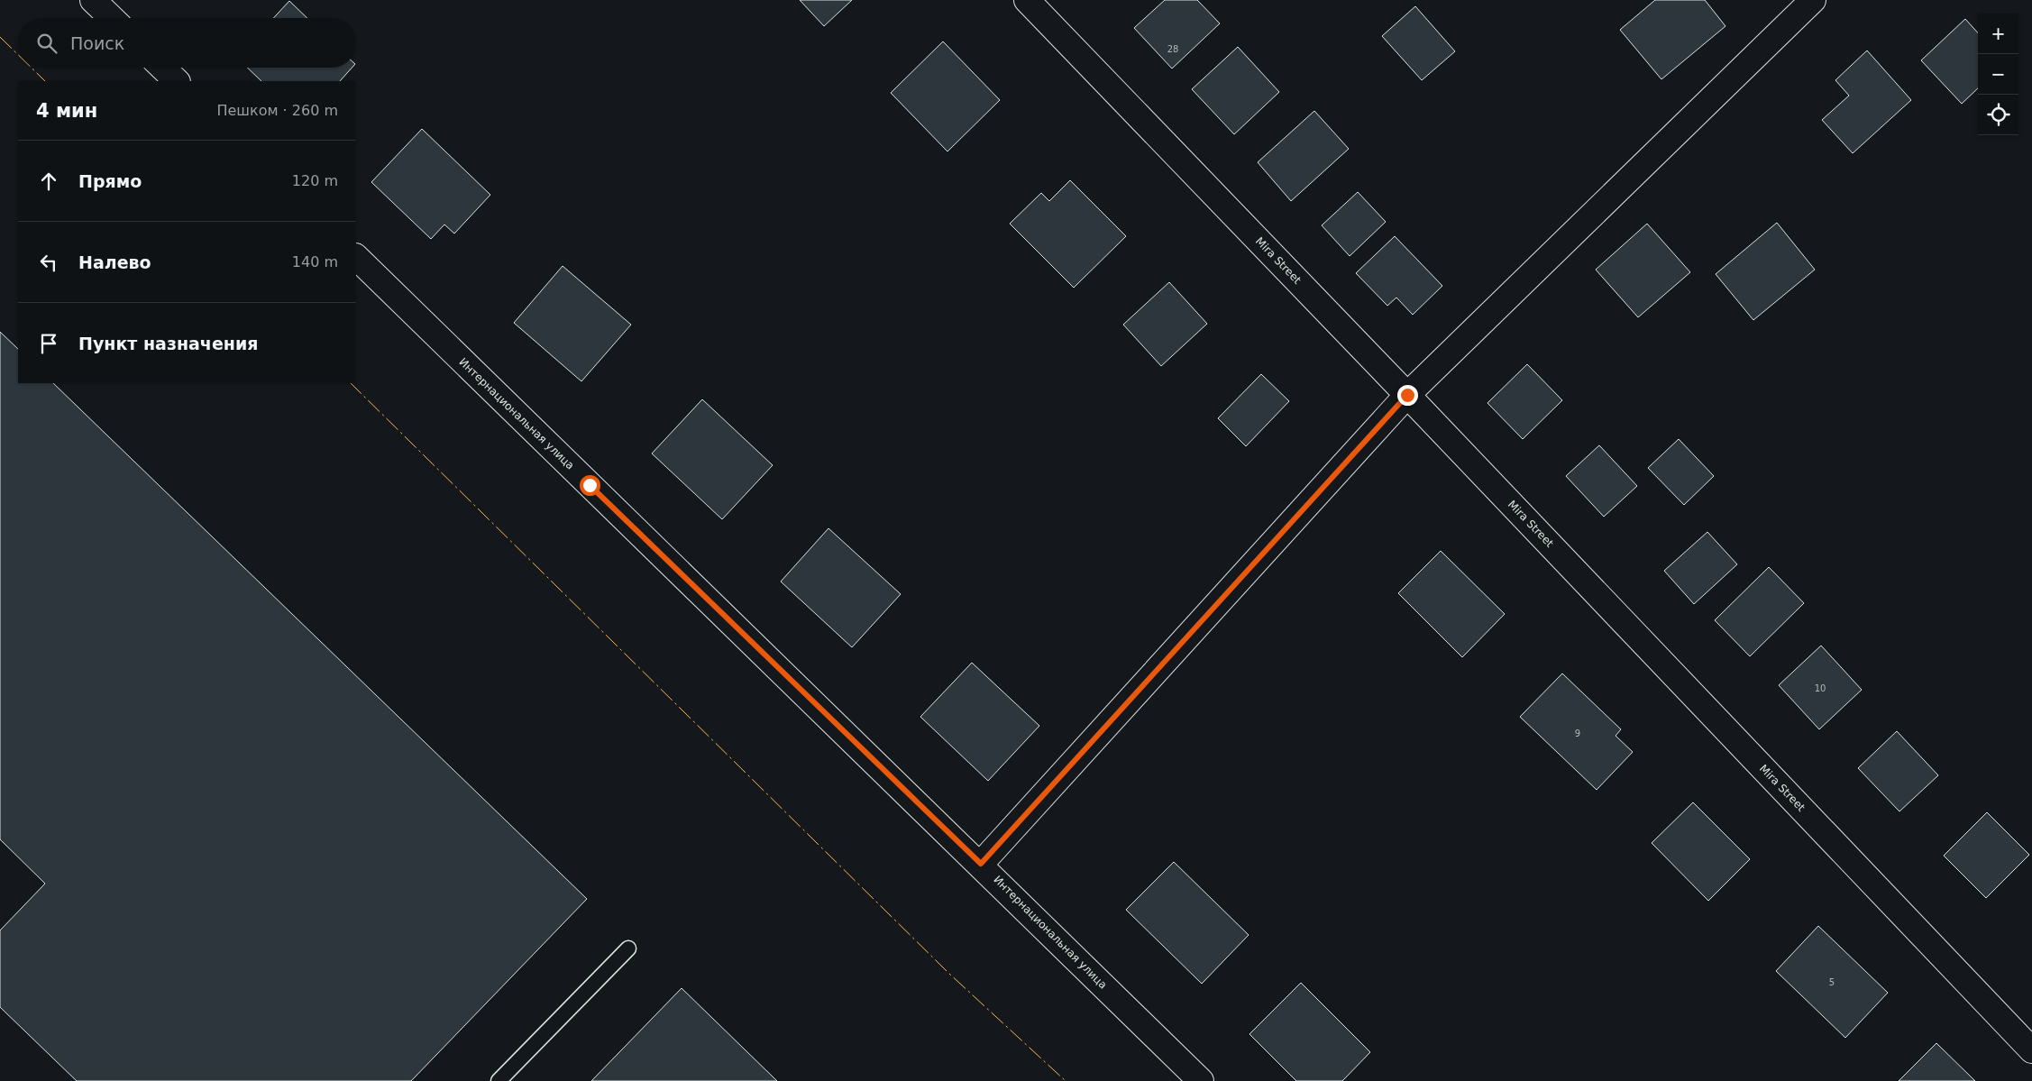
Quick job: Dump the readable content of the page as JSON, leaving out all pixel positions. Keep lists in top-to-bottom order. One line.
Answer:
{"streets":{"street":["Mira Street","Интернациональная улица"]},"house_numbers":["28","10","9","5"],"page":{"map_buttons":["+","−"],"search":"Поиск","heading":["4 мин","Пешком · 260 m"],"list":[["Прямо","120 m"],["Налево","140 m"],"Пункт назначения"]}}
